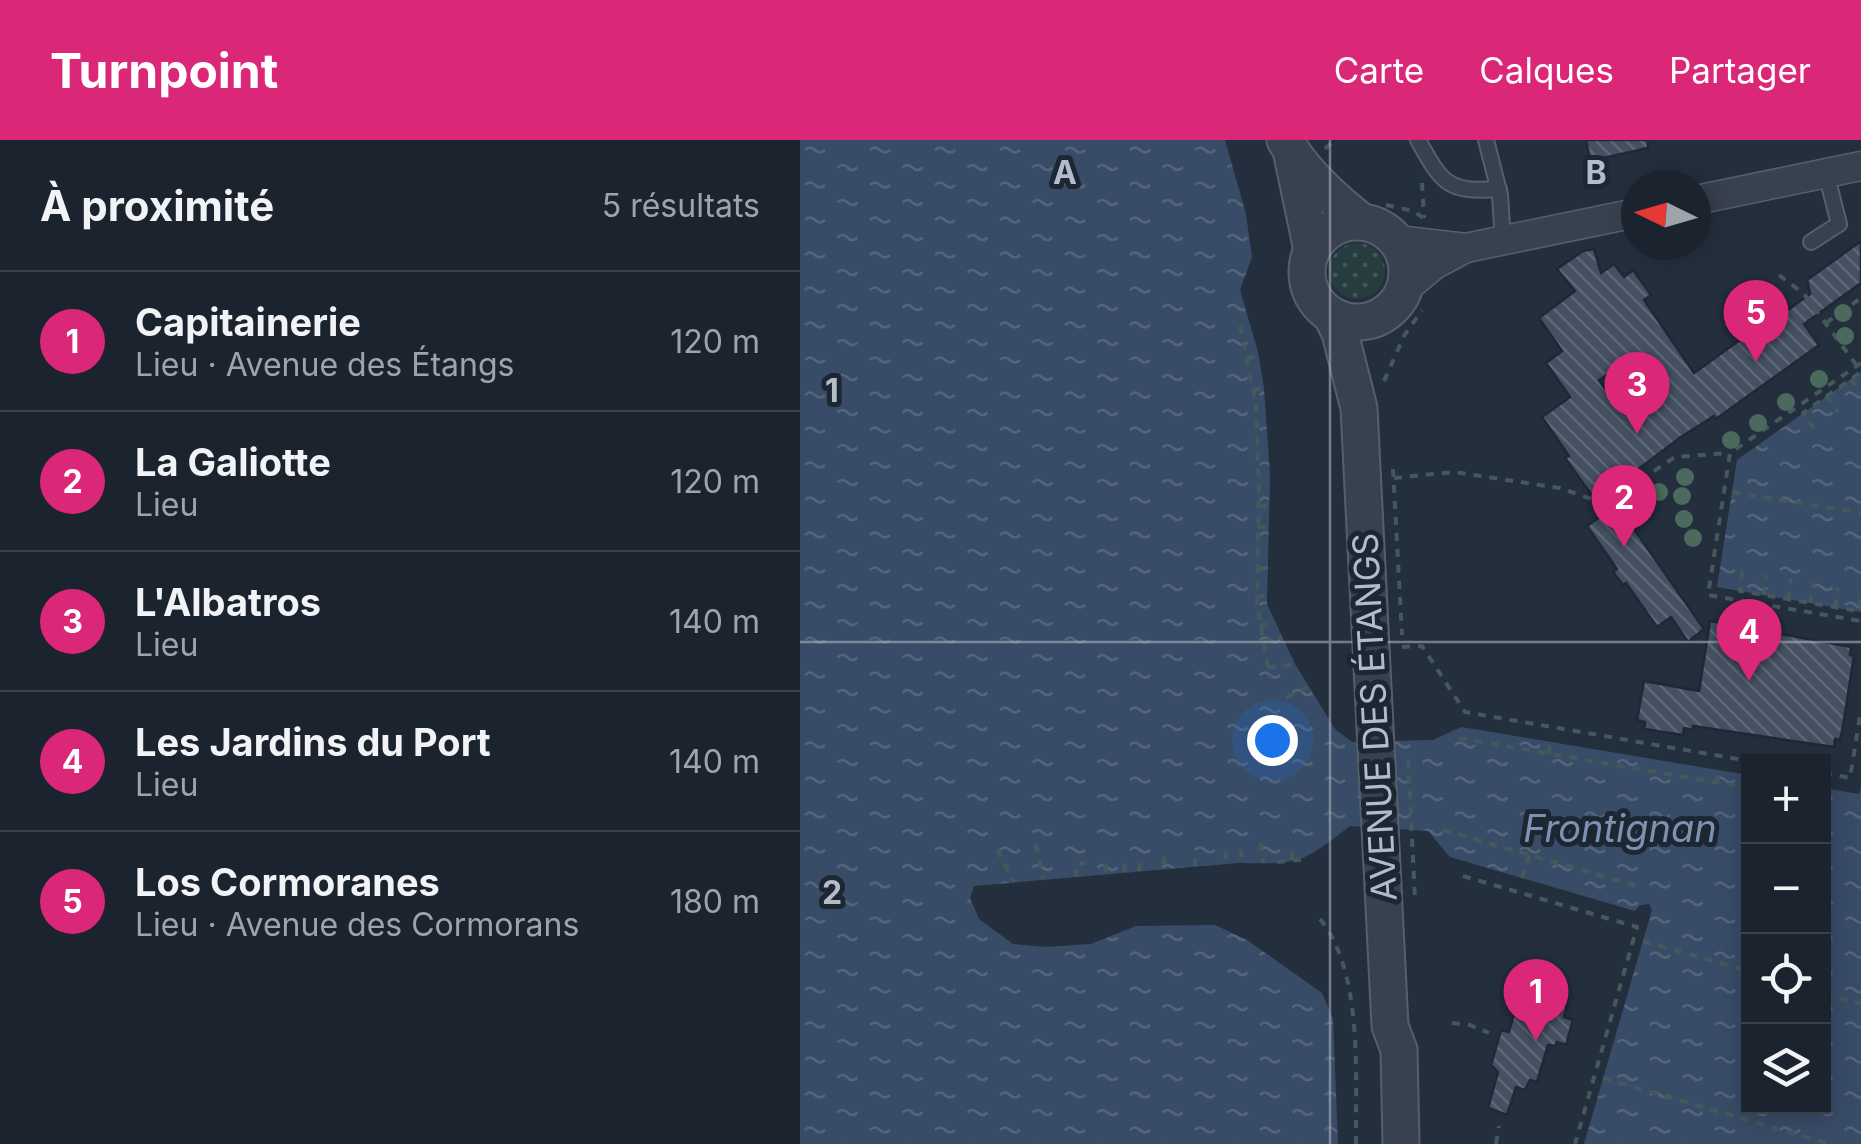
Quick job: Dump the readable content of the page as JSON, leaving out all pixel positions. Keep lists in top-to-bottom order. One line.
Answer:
{"streets":{"street":["AVENUE DES ÉTANGS"]},"water":["Frontignan"],"north":"left","page":{"header":"Turnpoint","nav":["Carte","Calques","Partager"],"heading":["À proximité","5 résultats"],"list":[{"mark":"1","name":"Capitainerie","note":"Lieu · Avenue des Étangs","value":"120 m"},{"mark":"2","name":"La Galiotte","note":"Lieu","value":"120 m"},{"mark":"3","name":"L'Albatros","note":"Lieu","value":"140 m"},{"mark":"4","name":"Les Jardins du Port","note":"Lieu","value":"140 m"},{"mark":"5","name":"Los Cormoranes","note":"Lieu · Avenue des Cormorans","value":"180 m"}],"pins":["5","3","2","4","1"],"map_buttons":["+","−"]},"grid":{"columns":["A","B"],"rows":["1","2"]}}
